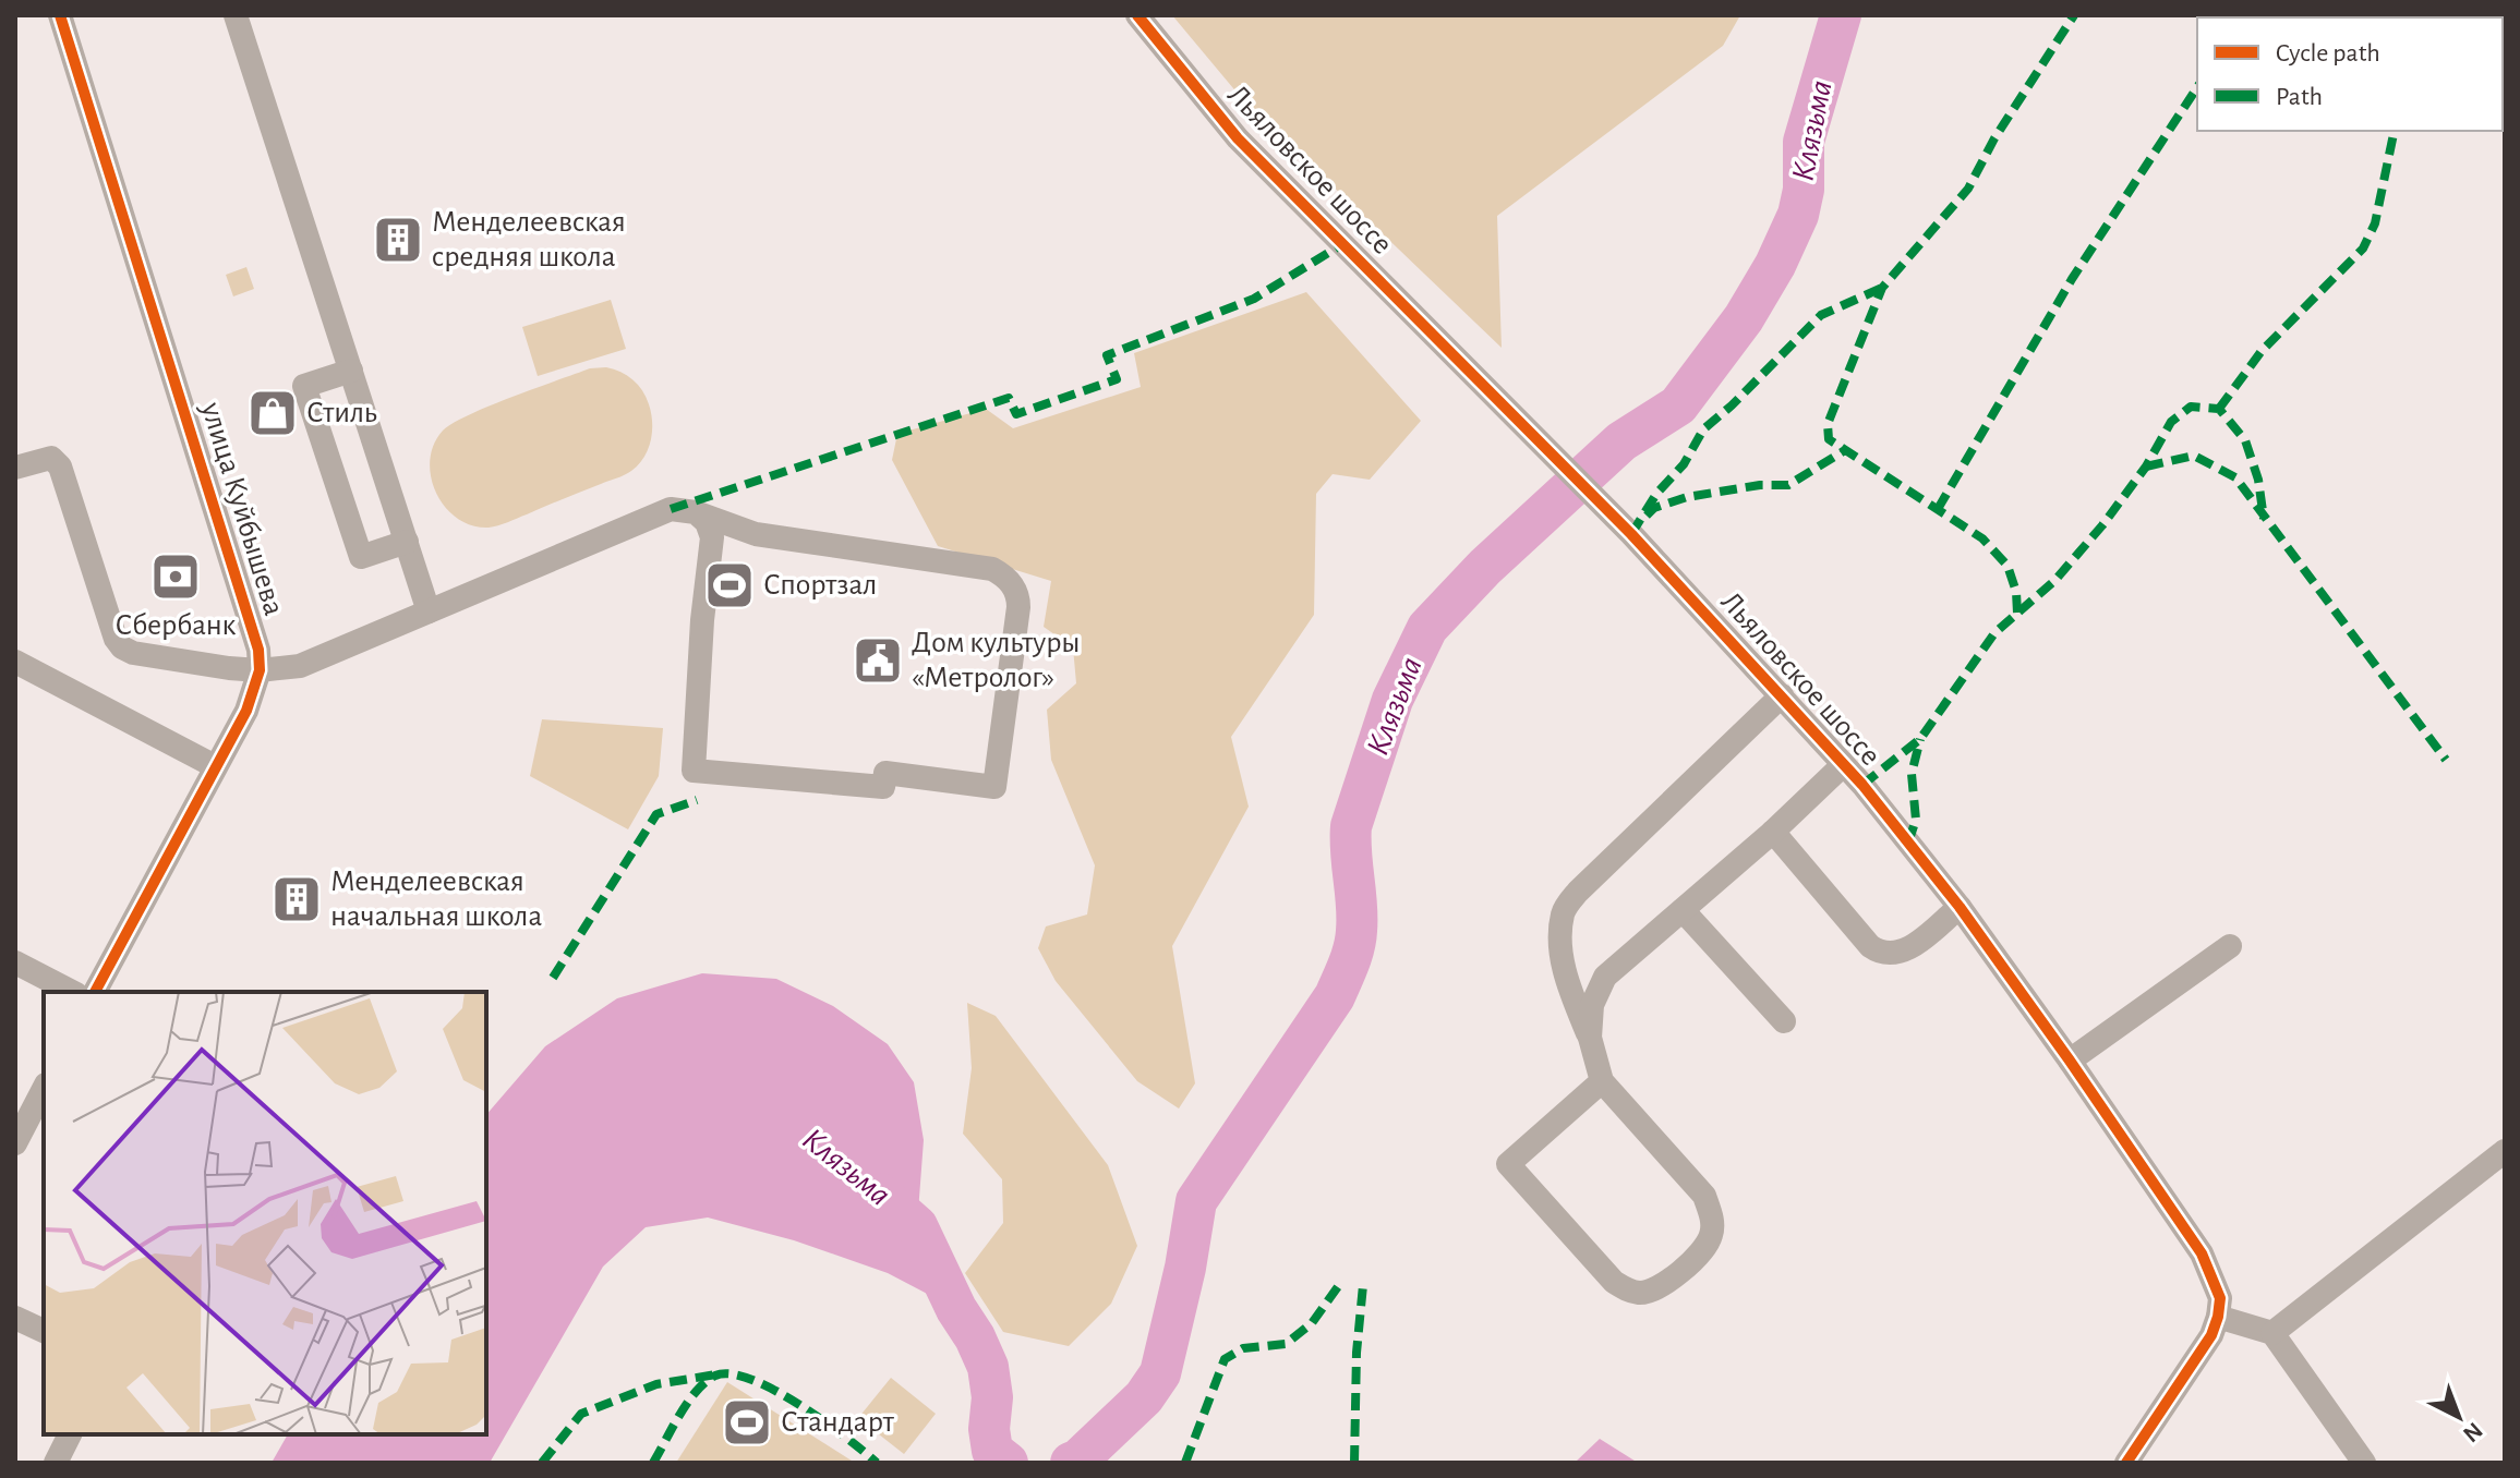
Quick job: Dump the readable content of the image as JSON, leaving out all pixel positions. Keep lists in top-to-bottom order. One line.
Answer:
{"streets":{"street":["Льяловское шоссе","улица Куйбышева"]},"water":["Клязьма"],"places":{"building":["Менделеевская средняя школа","Менделеевская начальная школа"],"shop":["Стиль"],"bank":["Сбербанк"],"sports":["Спортзал","Стандарт"],"public building":["Дом культуры «Метролог»"]},"legend":["Cycle path","Path"],"north":"bottom right"}
